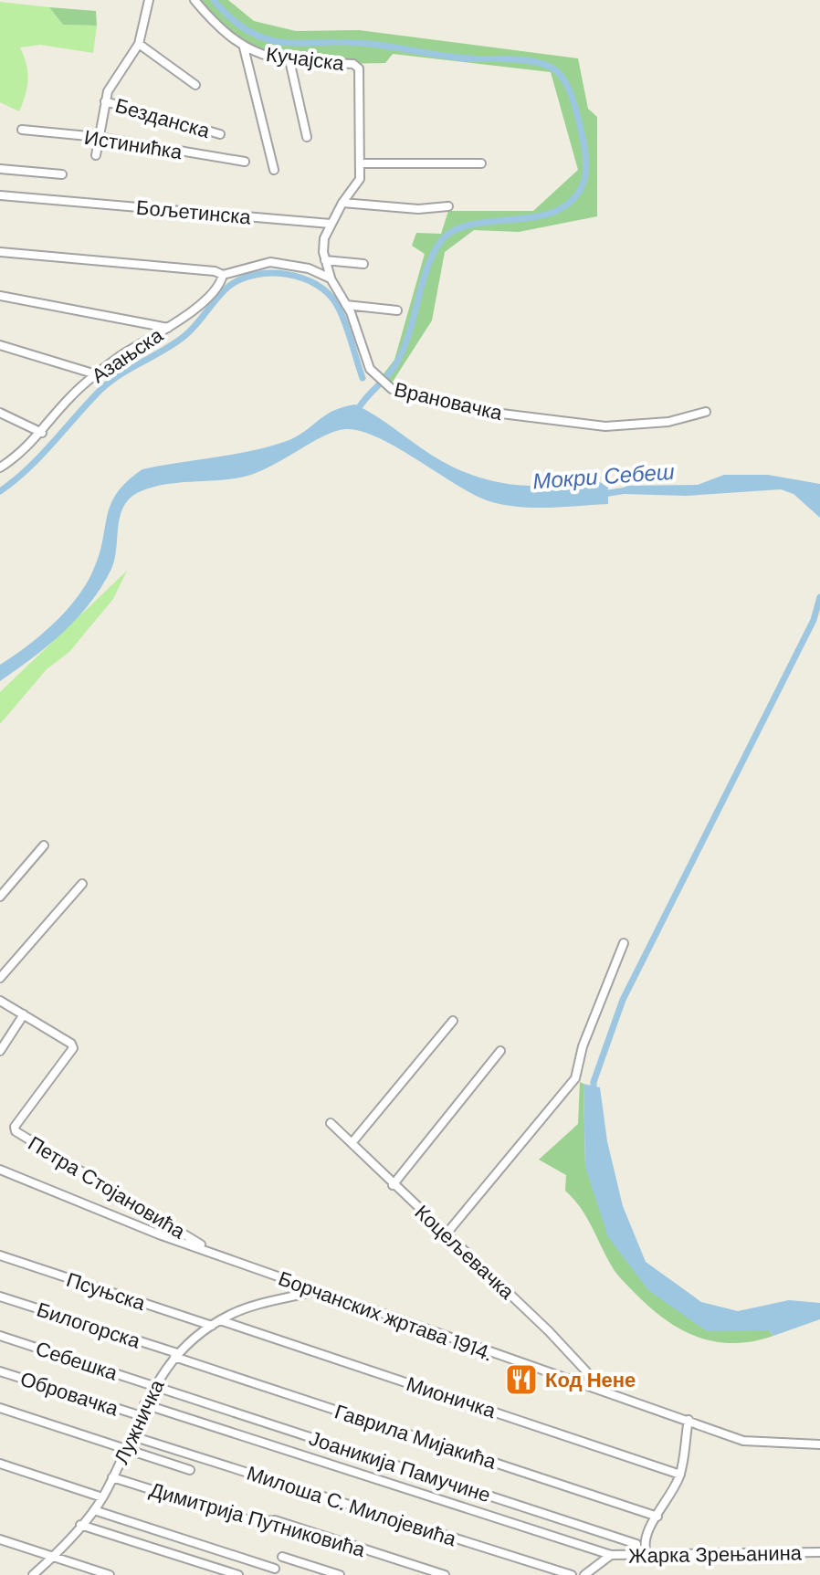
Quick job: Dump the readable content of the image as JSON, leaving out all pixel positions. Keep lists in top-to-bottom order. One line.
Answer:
{"streets":{"street":["Кучајска","Безданска","Истинићка","Бољетинска","Азањска","Врановачка","Петра Стојановића","Коцељевачка","Псуњска","Борчанских жртава 1914.","Билогорска","Себешка","Обровачка","Мионичка","Лужничка","Гаврила Мијакића","Јоаникија Памучине","Милоша С. Милојевића","Димитрија Путниковића","Жарка Зрењанина"]},"crossings":[["Кучајска","Бољетинска"],["Петра Стојановића","Борчанских жртава 1914."],["Коцељевачка","Борчанских жртава 1914."],["Псуњска","Лужничка"],["Борчанских жртава 1914.","Лужничка"],["Билогорска","Лужничка"],["Билогорска","Гаврила Мијакића"],["Себешка","Лужничка"],["Себешка","Јоаникија Памучине"],["Обровачка","Лужничка"],["Мионичка","Лужничка"],["Лужничка","Гаврила Мијакића"],["Лужничка","Јоаникија Памучине"],["Лужничка","Милоша С. Милојевића"],["Лужничка","Димитрија Путниковића"],["Лужничка","Жарка Зрењанина"],["Јоаникија Памучине","Жарка Зрењанина"]],"water":["Мокри Себеш"],"places":{"restaurant":["Код Нене"]}}
